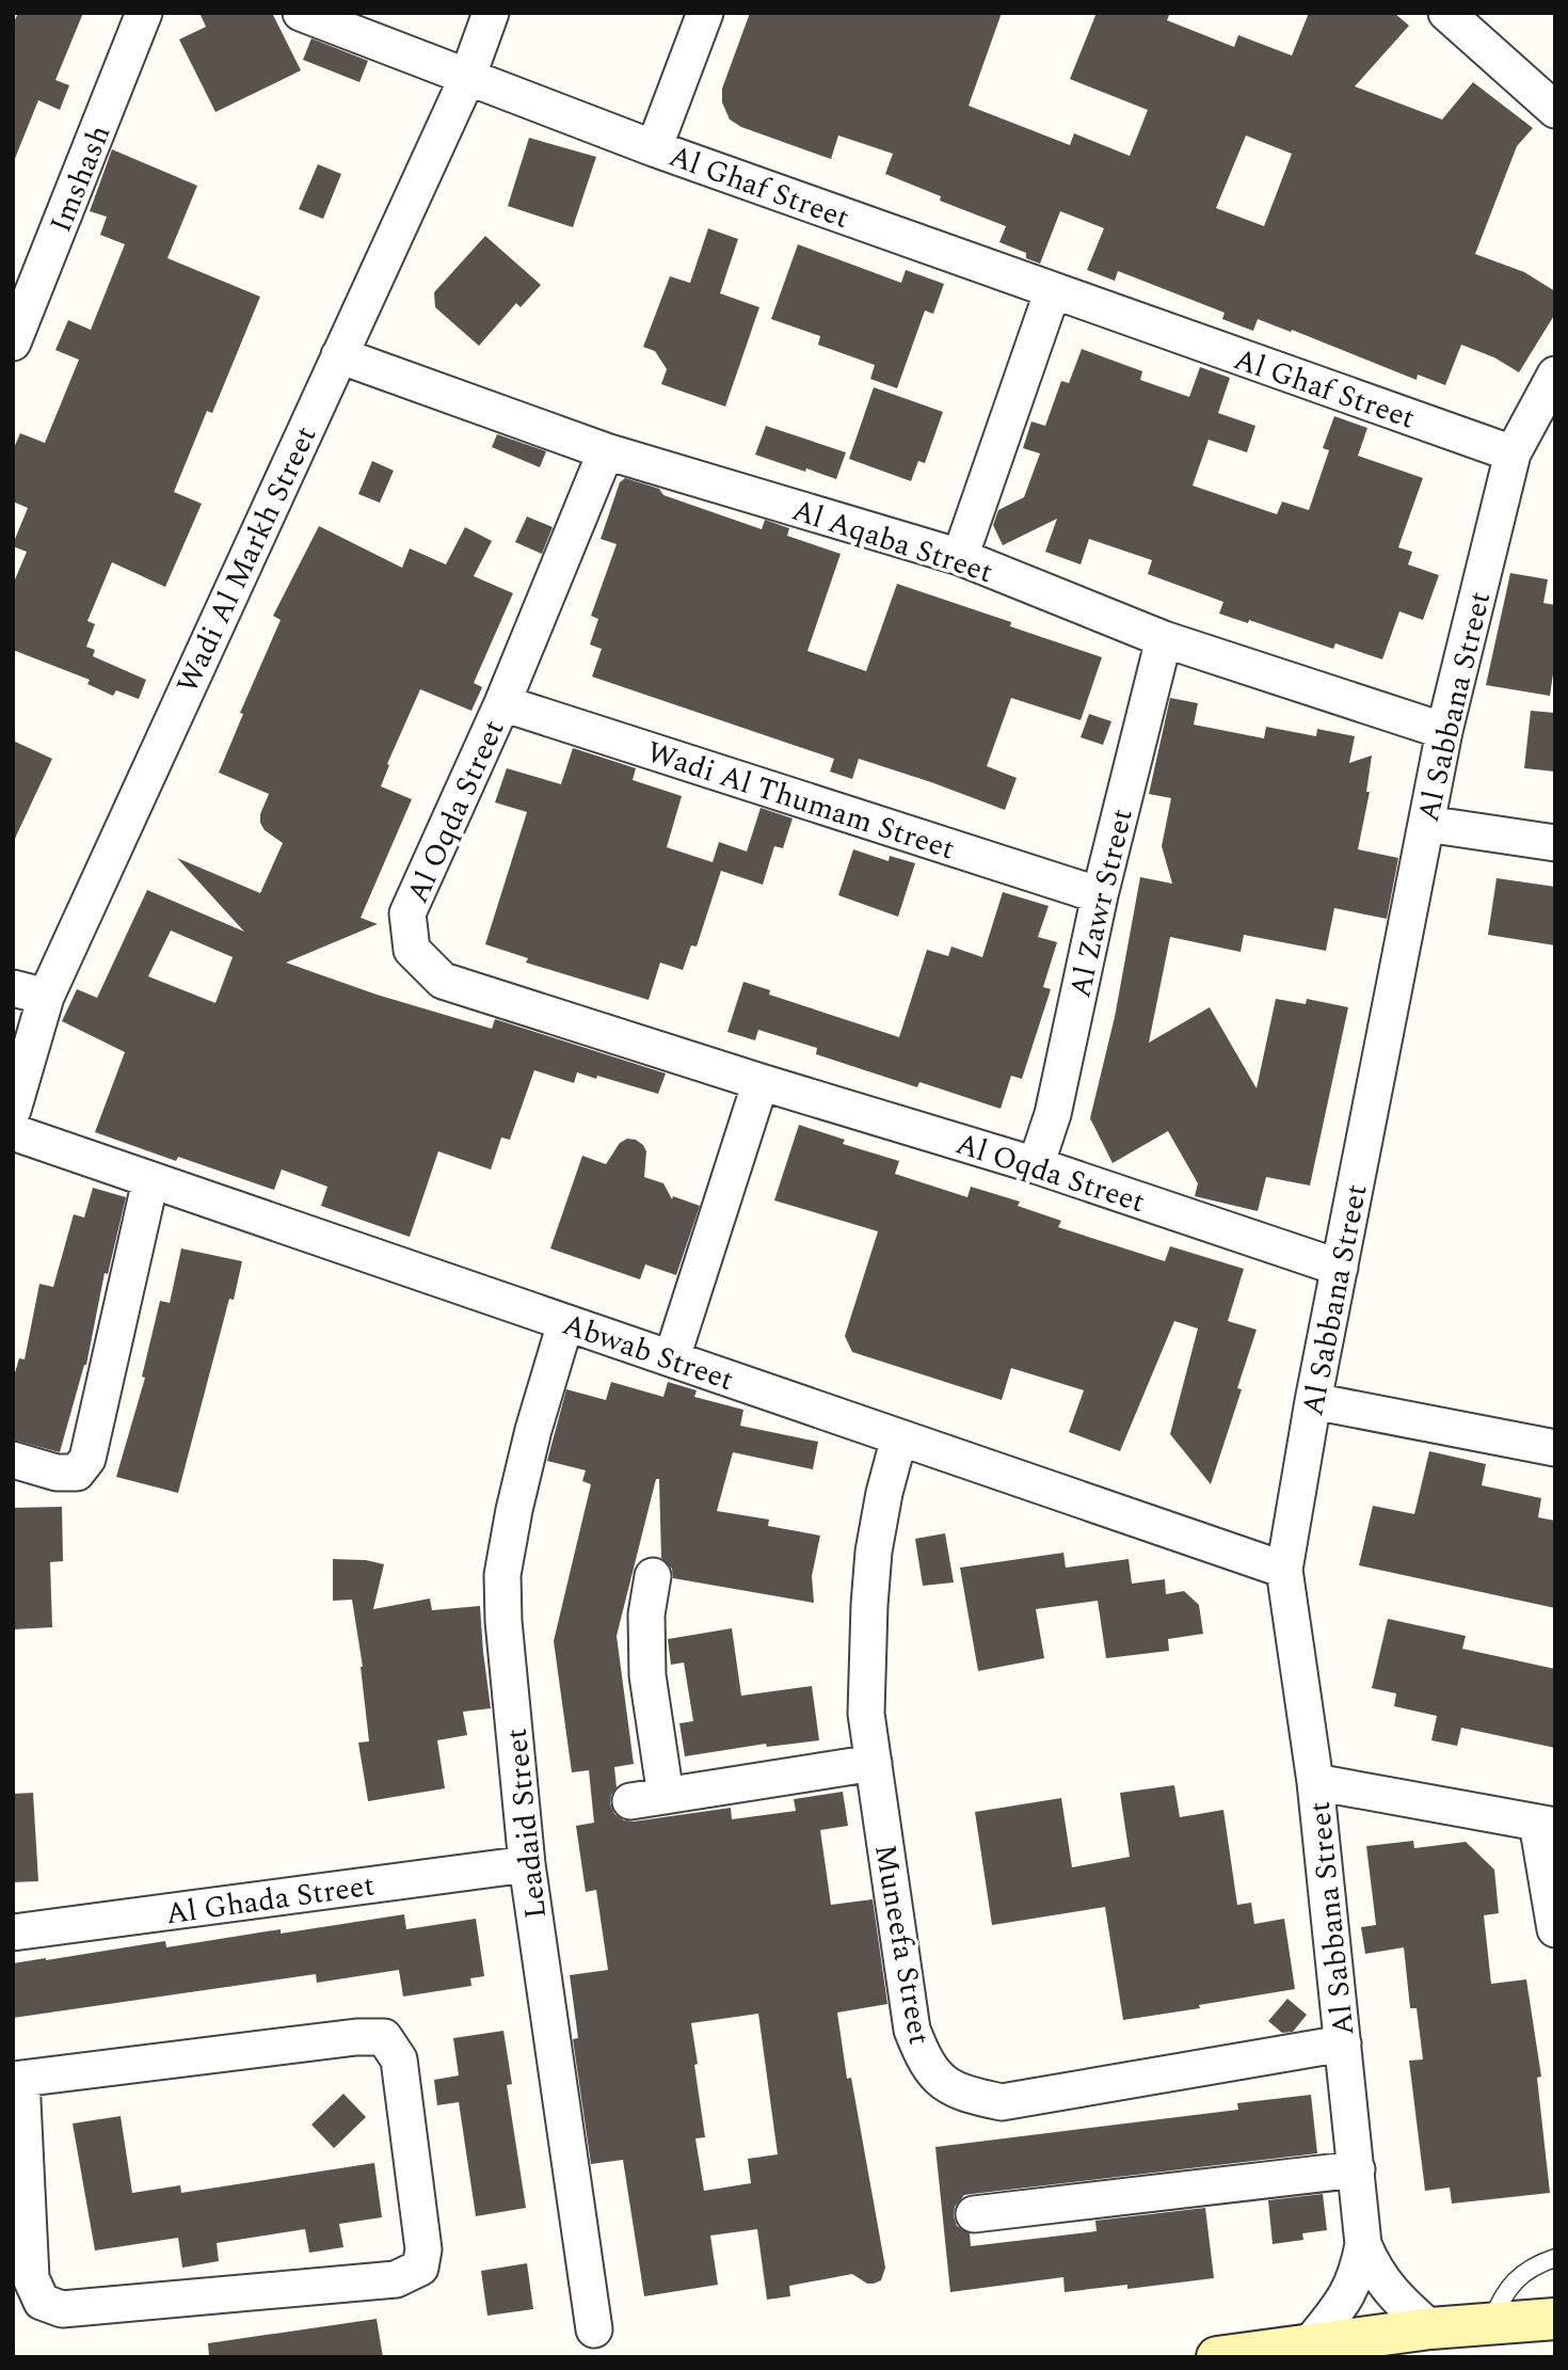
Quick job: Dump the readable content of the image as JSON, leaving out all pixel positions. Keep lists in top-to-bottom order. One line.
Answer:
{"streets":{"street":["Imshash","Al Ghaf Street","Al Aqaba Street","Wadi Al Markh Street","Al Sabbana Street","Wadi Al Thumam Street","Al Oqda Street","Al Zawr Street","Abwab Street","Leadaid Street","Al Ghada Street","Muneefa Street"]},"crossings":[["Al Ghaf Street","Wadi Al Markh Street"],["Al Ghaf Street","Al Sabbana Street"],["Al Aqaba Street","Wadi Al Markh Street"],["Al Aqaba Street","Al Sabbana Street"],["Al Aqaba Street","Al Oqda Street"],["Al Aqaba Street","Al Zawr Street"],["Al Sabbana Street","Al Oqda Street"],["Al Sabbana Street","Abwab Street"],["Al Sabbana Street","Muneefa Street"],["Wadi Al Thumam Street","Al Oqda Street"],["Wadi Al Thumam Street","Al Zawr Street"],["Al Oqda Street","Al Zawr Street"],["Abwab Street","Leadaid Street"],["Abwab Street","Muneefa Street"],["Leadaid Street","Al Ghada Street"]]}
